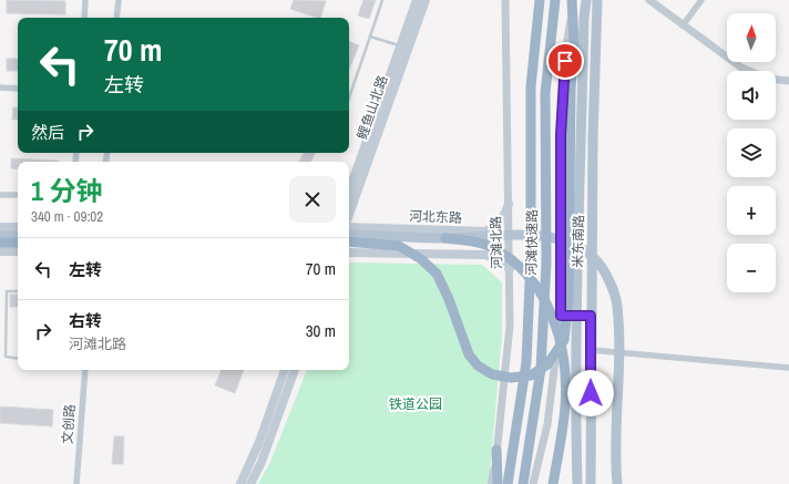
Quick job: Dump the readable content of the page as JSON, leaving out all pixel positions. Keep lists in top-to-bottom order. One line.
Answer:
{"streets":{"highway":["河滩快速路"],"main road":["鲤鱼山北路","河北东路","米东南路"],"street":["河滩北路","文创路"]},"crossings":[["河北东路","河滩北路"]],"parks":["铁道公园"],"north":"top","page":{"map_buttons":["+","−"],"turn":["70 m","左转"],"then":"然后","heading":["1 分钟","340 m · 09:02"],"list":[{"name":"左转","value":"70 m"},{"name":"右转","note":"河滩北路","value":"30 m"}]}}
